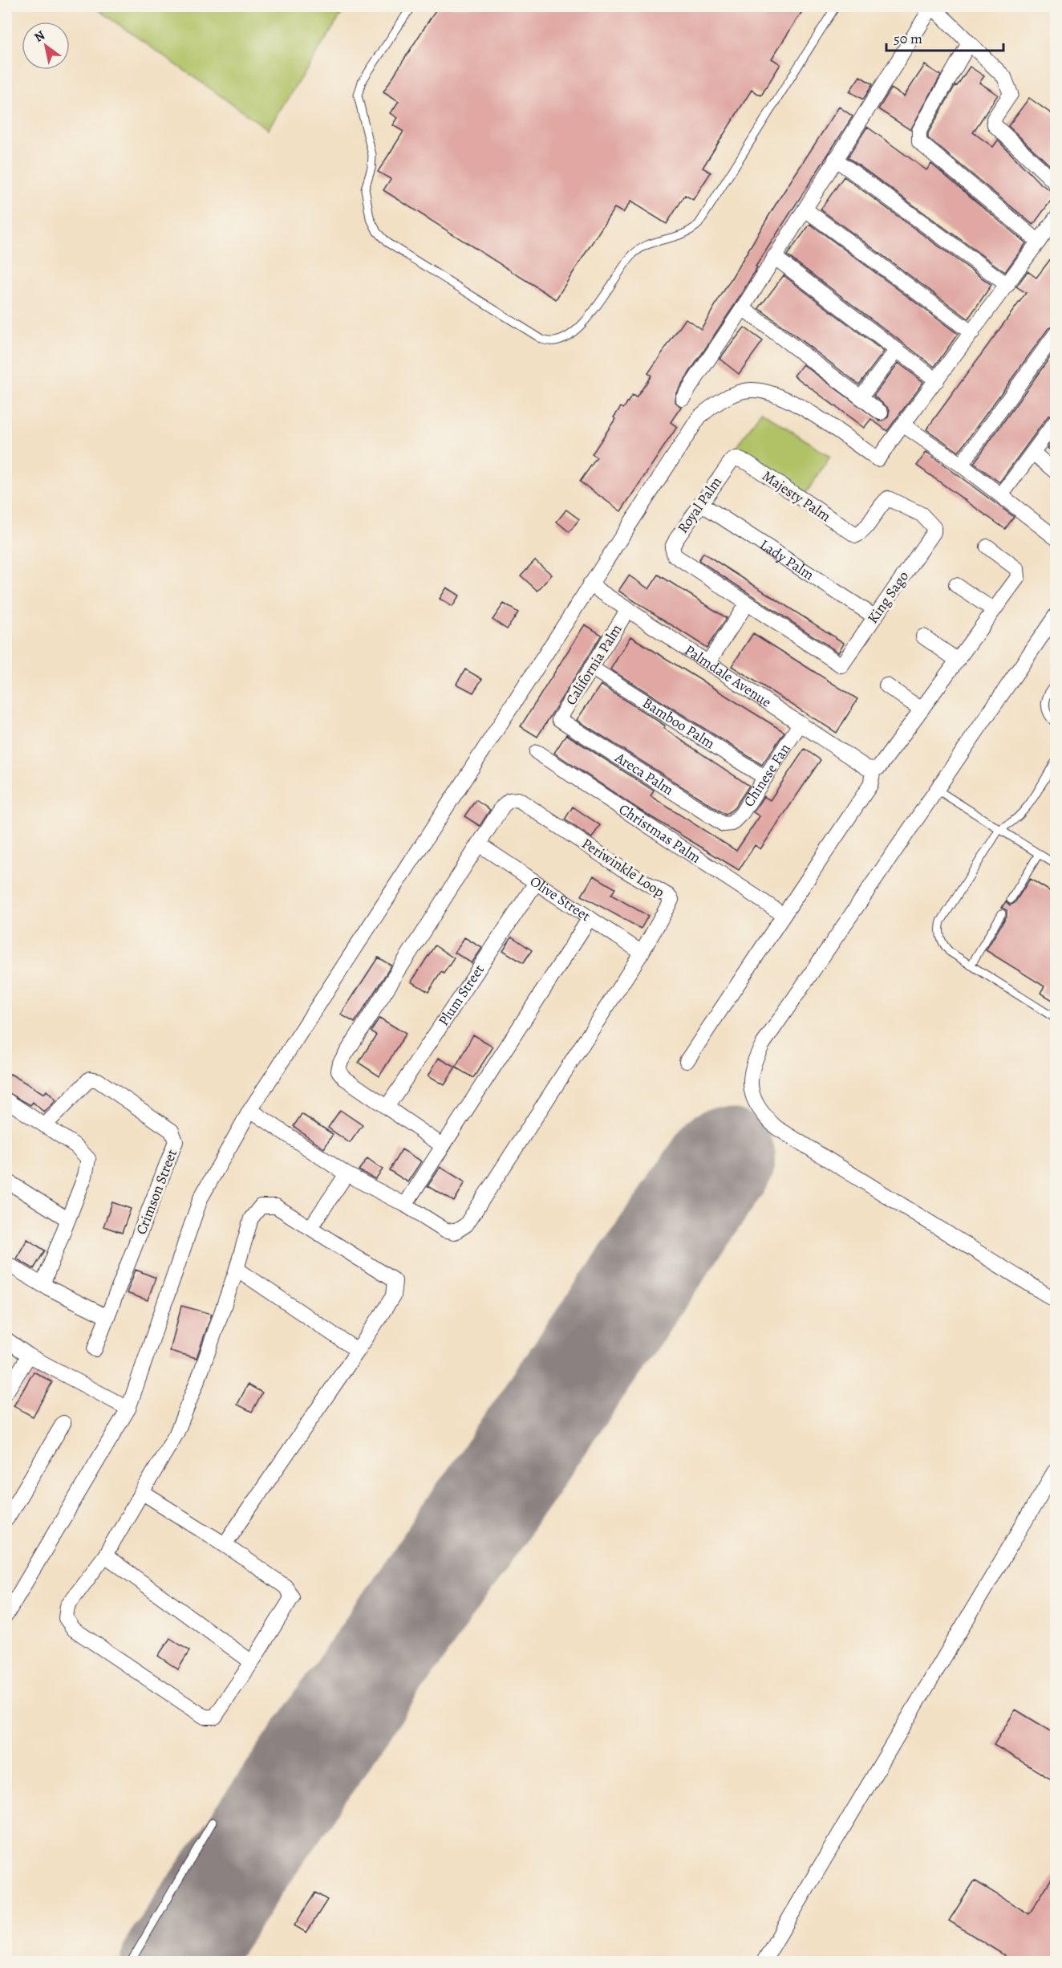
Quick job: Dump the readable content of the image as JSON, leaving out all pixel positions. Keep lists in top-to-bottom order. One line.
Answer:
{"streets":{"street":["Majesty Palm","Royal Palm","Lady Palm","King Sago","California Palm","Palmdale Avenue","Bamboo Palm","Areca Palm","Chinese Fan","Christmas Palm","Periwinkle Loop","Olive Street","Plum Street","Crimson Street"]},"crossings":[["Majesty Palm","Royal Palm"],["Majesty Palm","King Sago"],["Royal Palm","Lady Palm"],["Royal Palm","King Sago"],["Lady Palm","King Sago"],["California Palm","Palmdale Avenue"],["California Palm","Bamboo Palm"],["California Palm","Areca Palm"],["Palmdale Avenue","Chinese Fan"],["Bamboo Palm","Chinese Fan"],["Areca Palm","Chinese Fan"],["Periwinkle Loop","Olive Street"],["Periwinkle Loop","Plum Street"],["Olive Street","Plum Street"]],"scale_bar":"50 m","north":"top left"}
